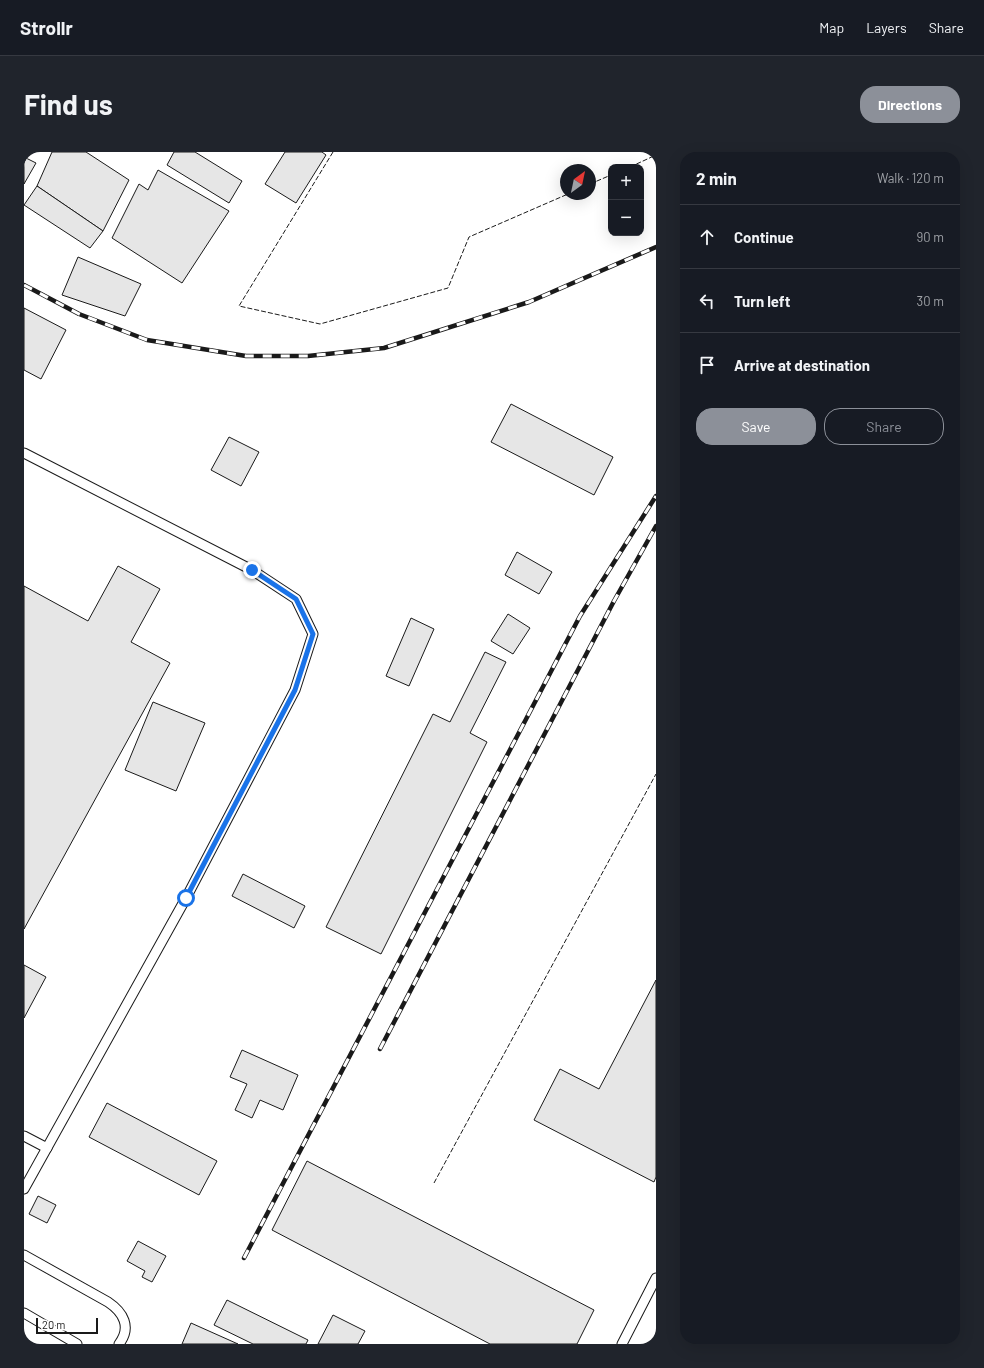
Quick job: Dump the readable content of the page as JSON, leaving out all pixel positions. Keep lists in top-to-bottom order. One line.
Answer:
{"scale_bar":"20 m","north":"top right","page":{"header":"Strollr","nav":["Map","Layers","Share"],"buttons":["Directions",["Save","Share"]],"title":"Find us","heading":["2 min","Walk · 120 m"],"map_buttons":["+","−"],"list":[["Continue","90 m"],["Turn left","30 m"],"Arrive at destination"],"scale":"20 m"}}
